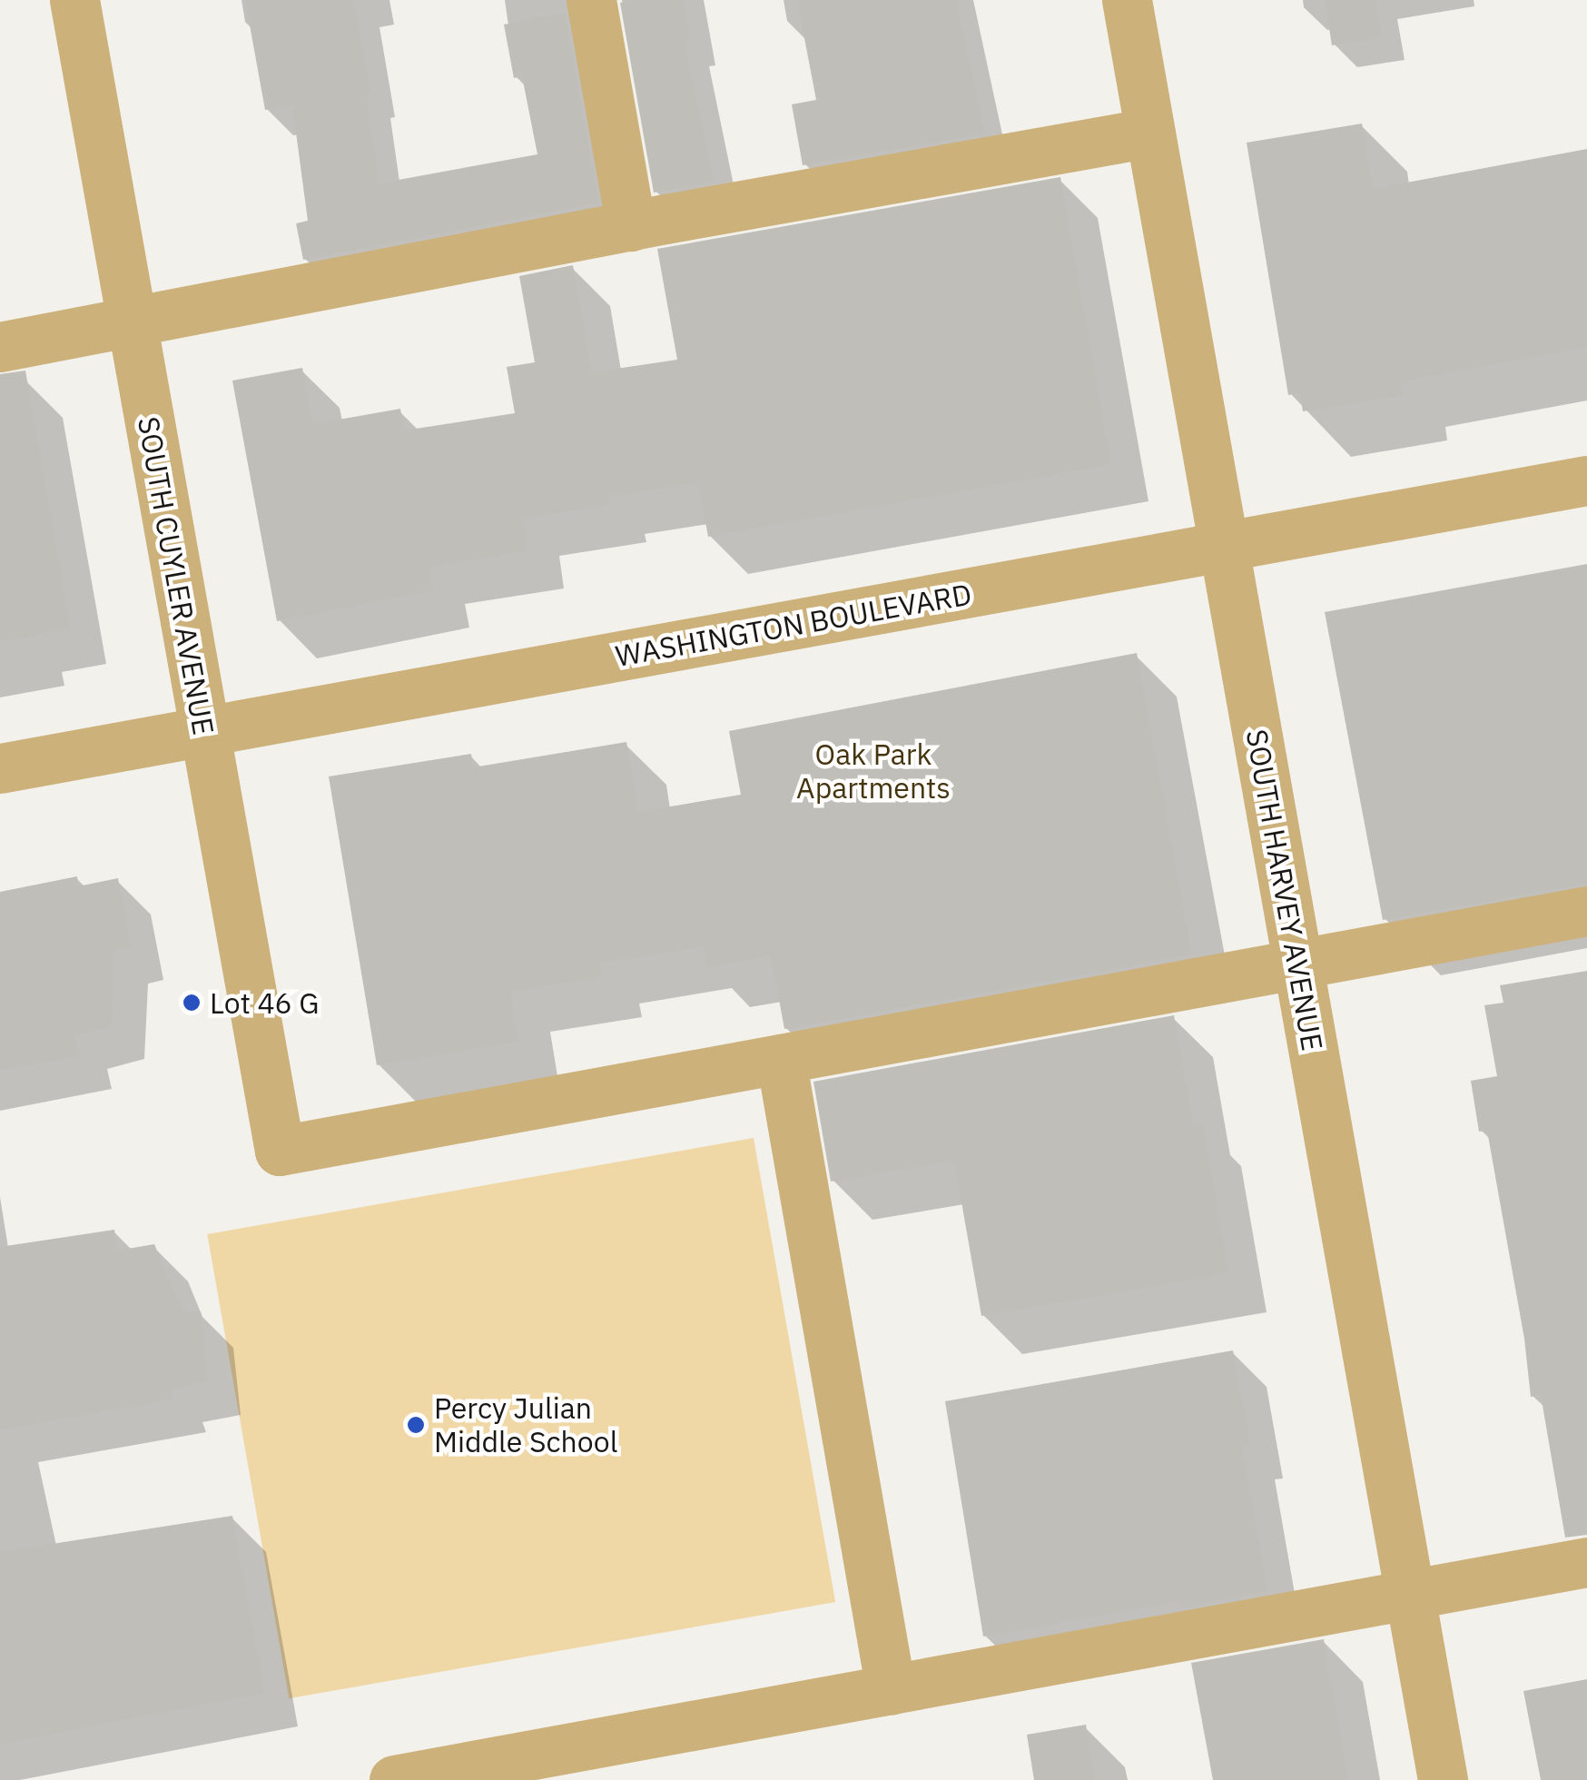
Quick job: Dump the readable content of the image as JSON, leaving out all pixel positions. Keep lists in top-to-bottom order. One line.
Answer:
{"streets":{"street":["SOUTH CUYLER AVENUE","WASHINGTON BOULEVARD","SOUTH HARVEY AVENUE"]},"crossings":[["SOUTH CUYLER AVENUE","WASHINGTON BOULEVARD"],["WASHINGTON BOULEVARD","SOUTH HARVEY AVENUE"]],"parks":["Oak Park Apartments"],"places":["Lot 46 G","Percy Julian Middle School"]}
